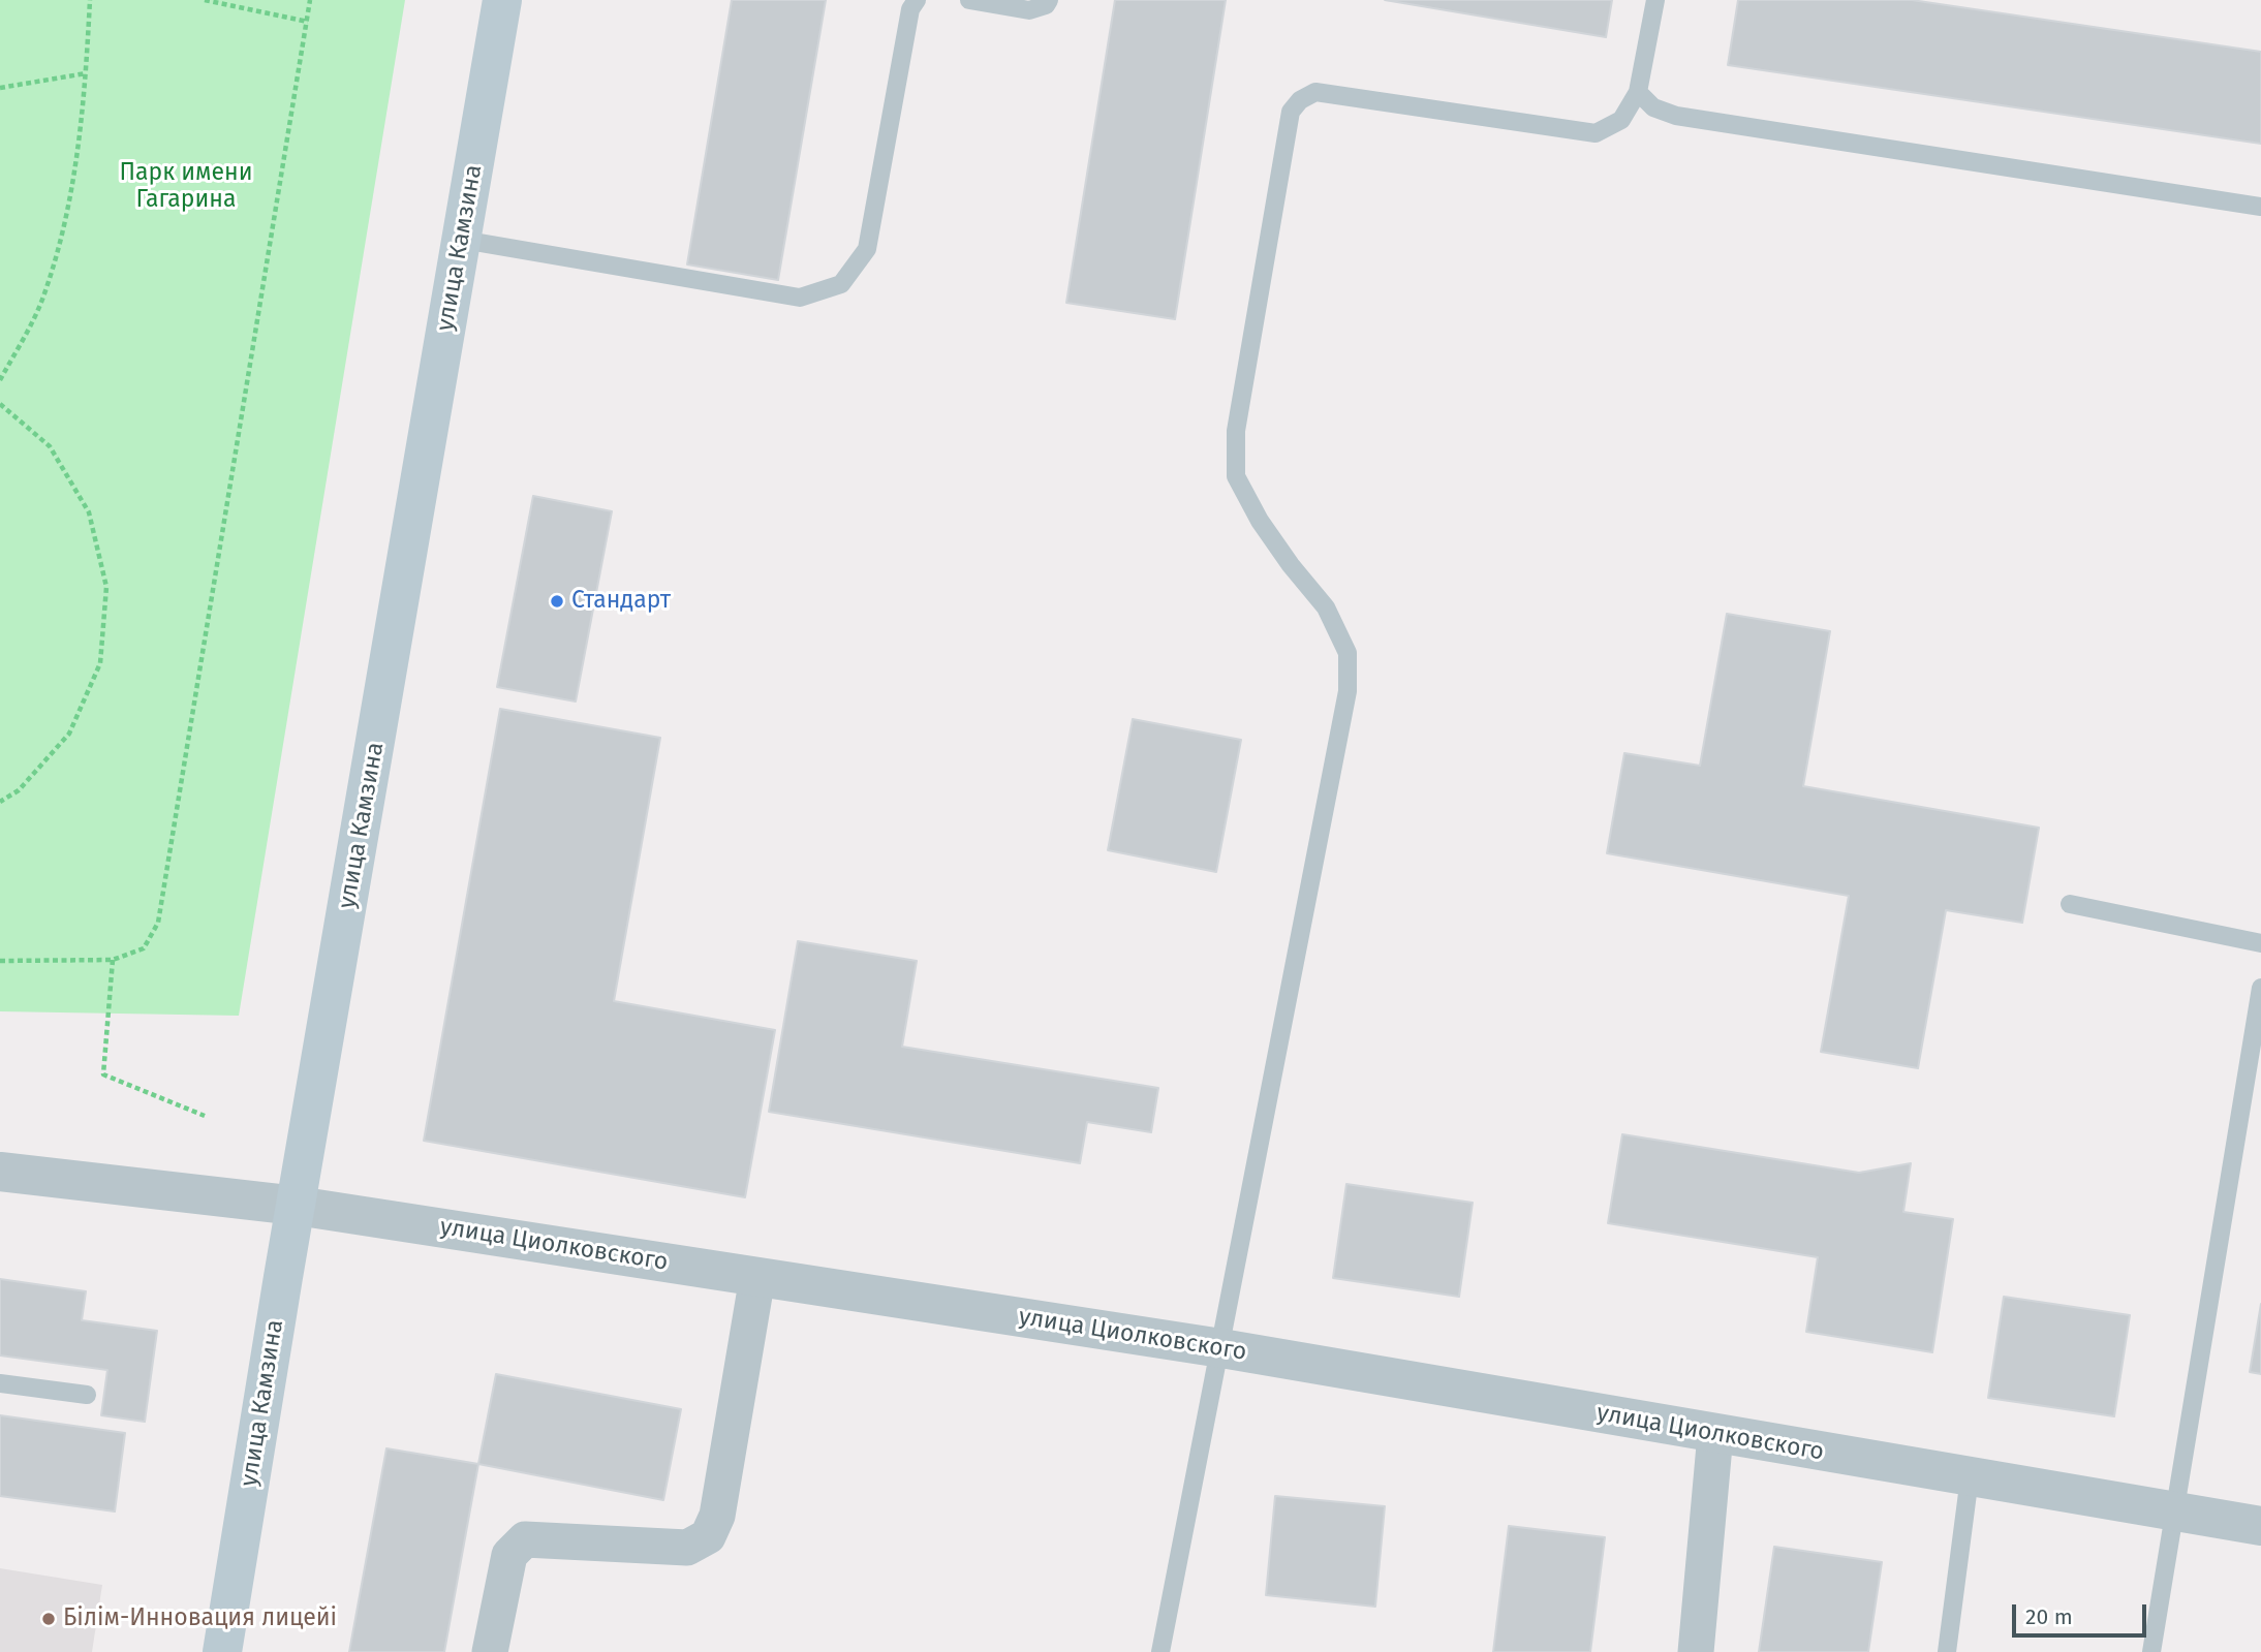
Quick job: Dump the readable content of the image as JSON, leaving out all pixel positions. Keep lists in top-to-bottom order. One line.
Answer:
{"streets":{"main road":["улица Камзина"],"street":["улица Циолковского"]},"crossings":[["улица Камзина","улица Циолковского"]],"parks":["Парк имени Гагарина"],"places":["Стандарт","Білім-Инновация лицейі"],"scale_bar":"20 m"}
